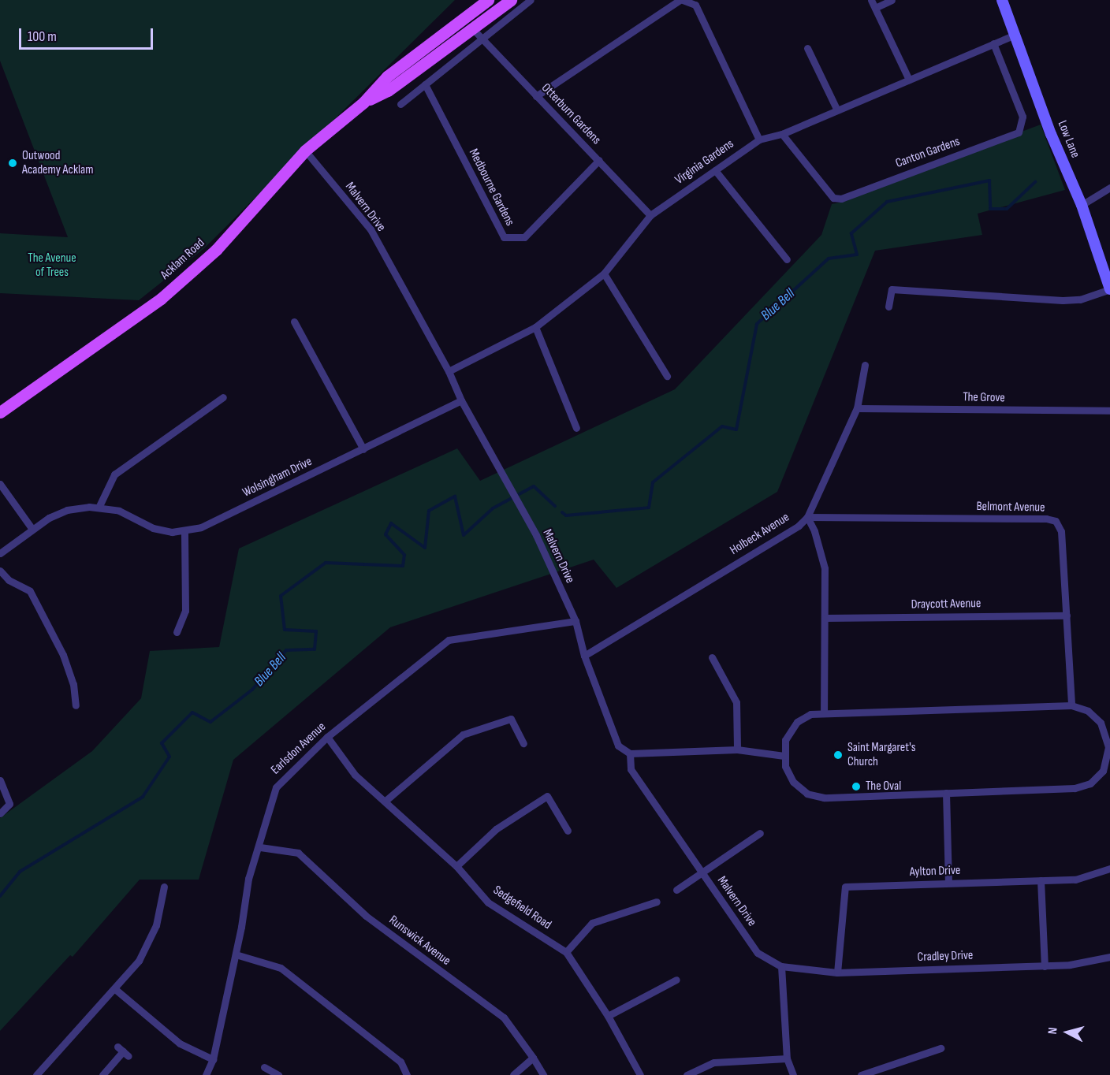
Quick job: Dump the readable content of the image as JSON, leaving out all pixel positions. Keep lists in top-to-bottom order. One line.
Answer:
{"streets":{"main road":["Low Lane","Acklam Road"],"street":["Otterburn Gardens","Canton Gardens","Virginia Gardens","Medbourne Gardens","Malvern Drive","The Grove","Wolsingham Drive","Belmont Avenue","Holbeck Avenue","Draycott Avenue","Earlsdon Avenue","Aylton Drive","Sedgefield Road","Runswick Avenue","Cradley Drive"]},"crossings":[["Otterburn Gardens","Virginia Gardens"],["Otterburn Gardens","Medbourne Gardens"],["Otterburn Gardens","Acklam Road"],["Low Lane","Virginia Gardens"],["Canton Gardens","Virginia Gardens"],["Virginia Gardens","Malvern Drive"],["Malvern Drive","Acklam Road"],["Malvern Drive","Wolsingham Drive"],["Malvern Drive","Holbeck Avenue"],["Malvern Drive","Earlsdon Avenue"],["Malvern Drive","Cradley Drive"],["The Grove","Holbeck Avenue"],["Belmont Avenue","Holbeck Avenue"],["Belmont Avenue","Draycott Avenue"],["Earlsdon Avenue","Sedgefield Road"],["Earlsdon Avenue","Runswick Avenue"],["Aylton Drive","Cradley Drive"]],"water":["Blue Bell"],"parks":["The Avenue of Trees"],"places":["Outwood Academy Acklam","Saint Margaret's Church","The Oval"],"scale_bar":"100 m","north":"left"}
